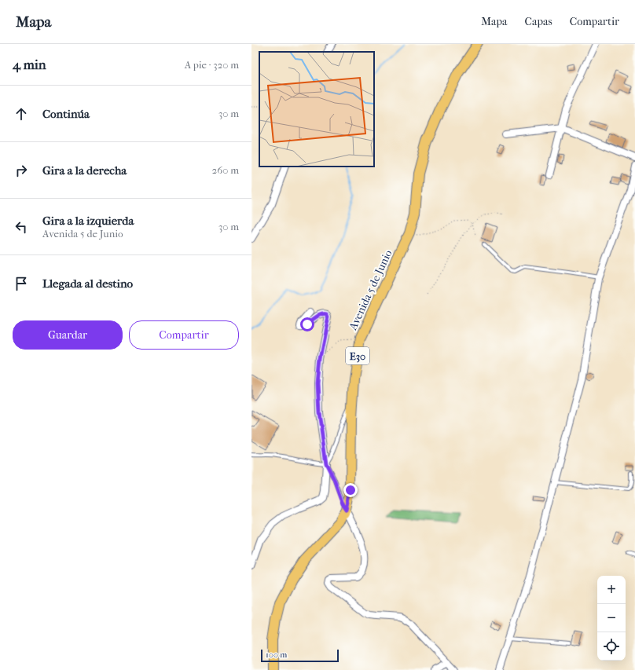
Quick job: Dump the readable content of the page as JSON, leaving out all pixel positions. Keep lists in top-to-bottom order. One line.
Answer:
{"streets":{"main road":["Avenida 5 de Junio","E30"]},"scale_bar":"100 m","page":{"header":"Mapa","nav":["Mapa","Capas","Compartir"],"heading":["4 min","A pie · 320 m"],"list":[["Continúa","30 m"],["Gira a la derecha","260 m"],["Gira a la izquierda","Avenida 5 de Junio","30 m"],"Llegada al destino"],"buttons":["Guardar","Compartir"],"map_buttons":["+","−"],"scale":"100 m"}}
